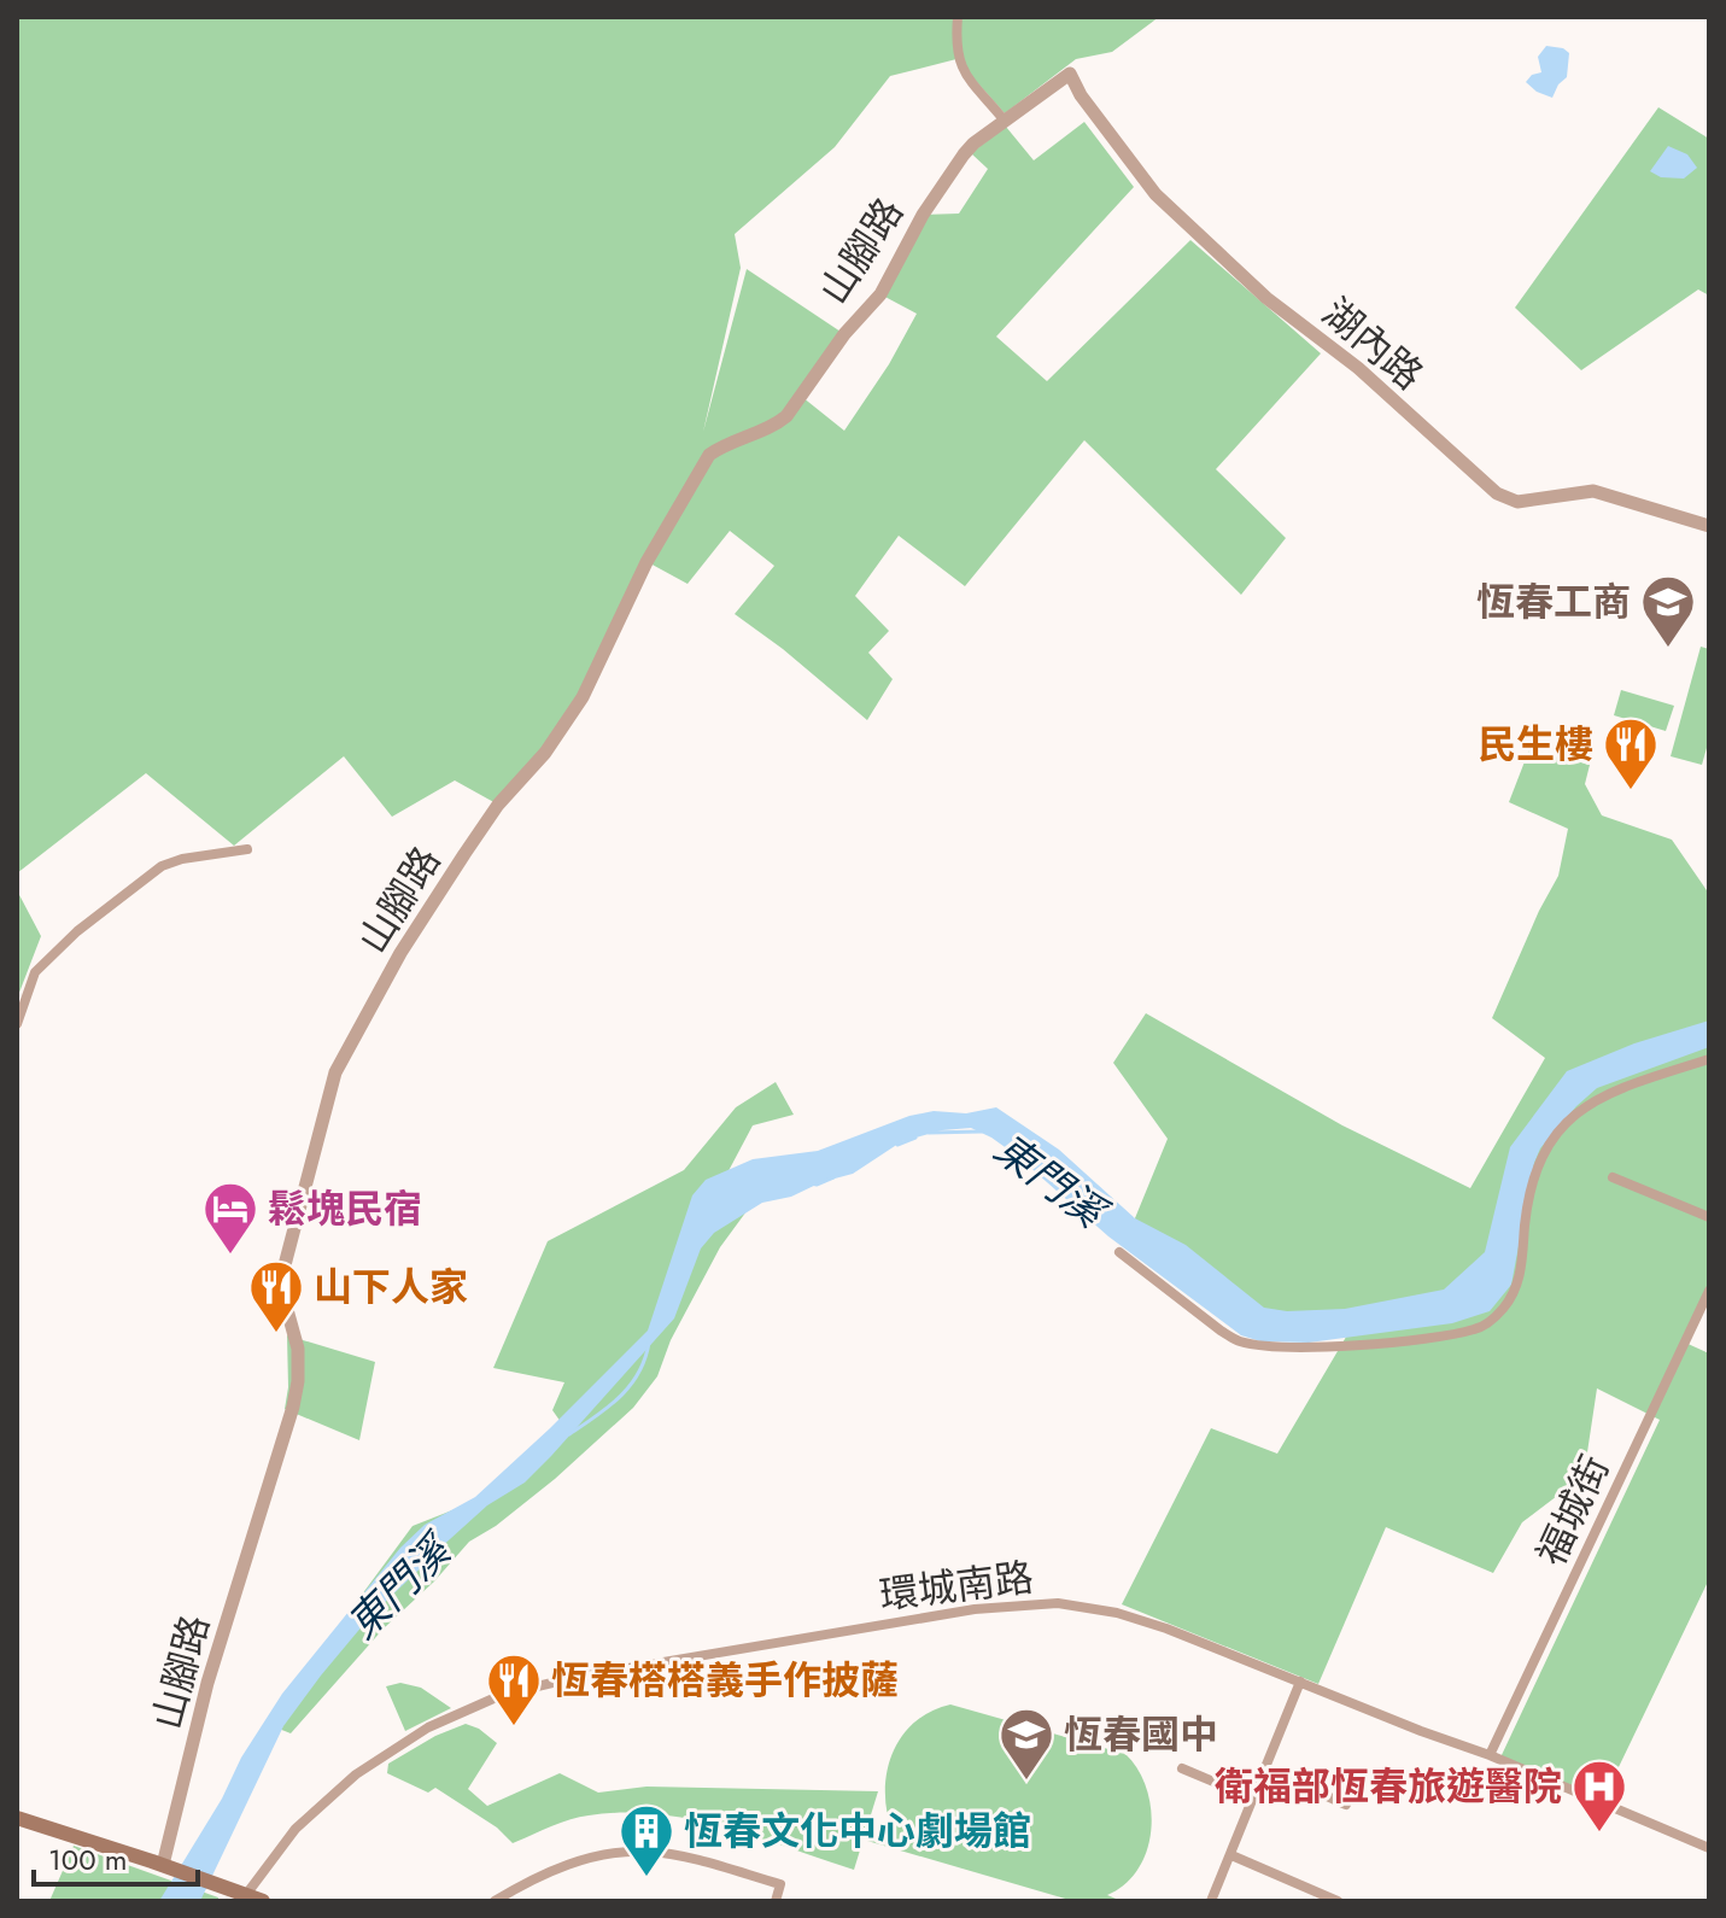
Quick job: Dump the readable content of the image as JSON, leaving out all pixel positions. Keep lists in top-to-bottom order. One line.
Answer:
{"streets":{"street":["山腳路","湖內路","福城街","環城南路"]},"crossings":[["山腳路","湖內路"],["福城街","環城南路"]],"water":["東門溪"],"places":{"school or university":["恆春工商","恆春國中"],"restaurant":["民生樓","山下人家","恆春榙榙義手作披薩"],"hotel":["鬆塊民宿"],"hospital":["衛福部恆春旅遊醫院"],"building":["恆春文化中心劇場館"]},"scale_bar":"100 m"}
